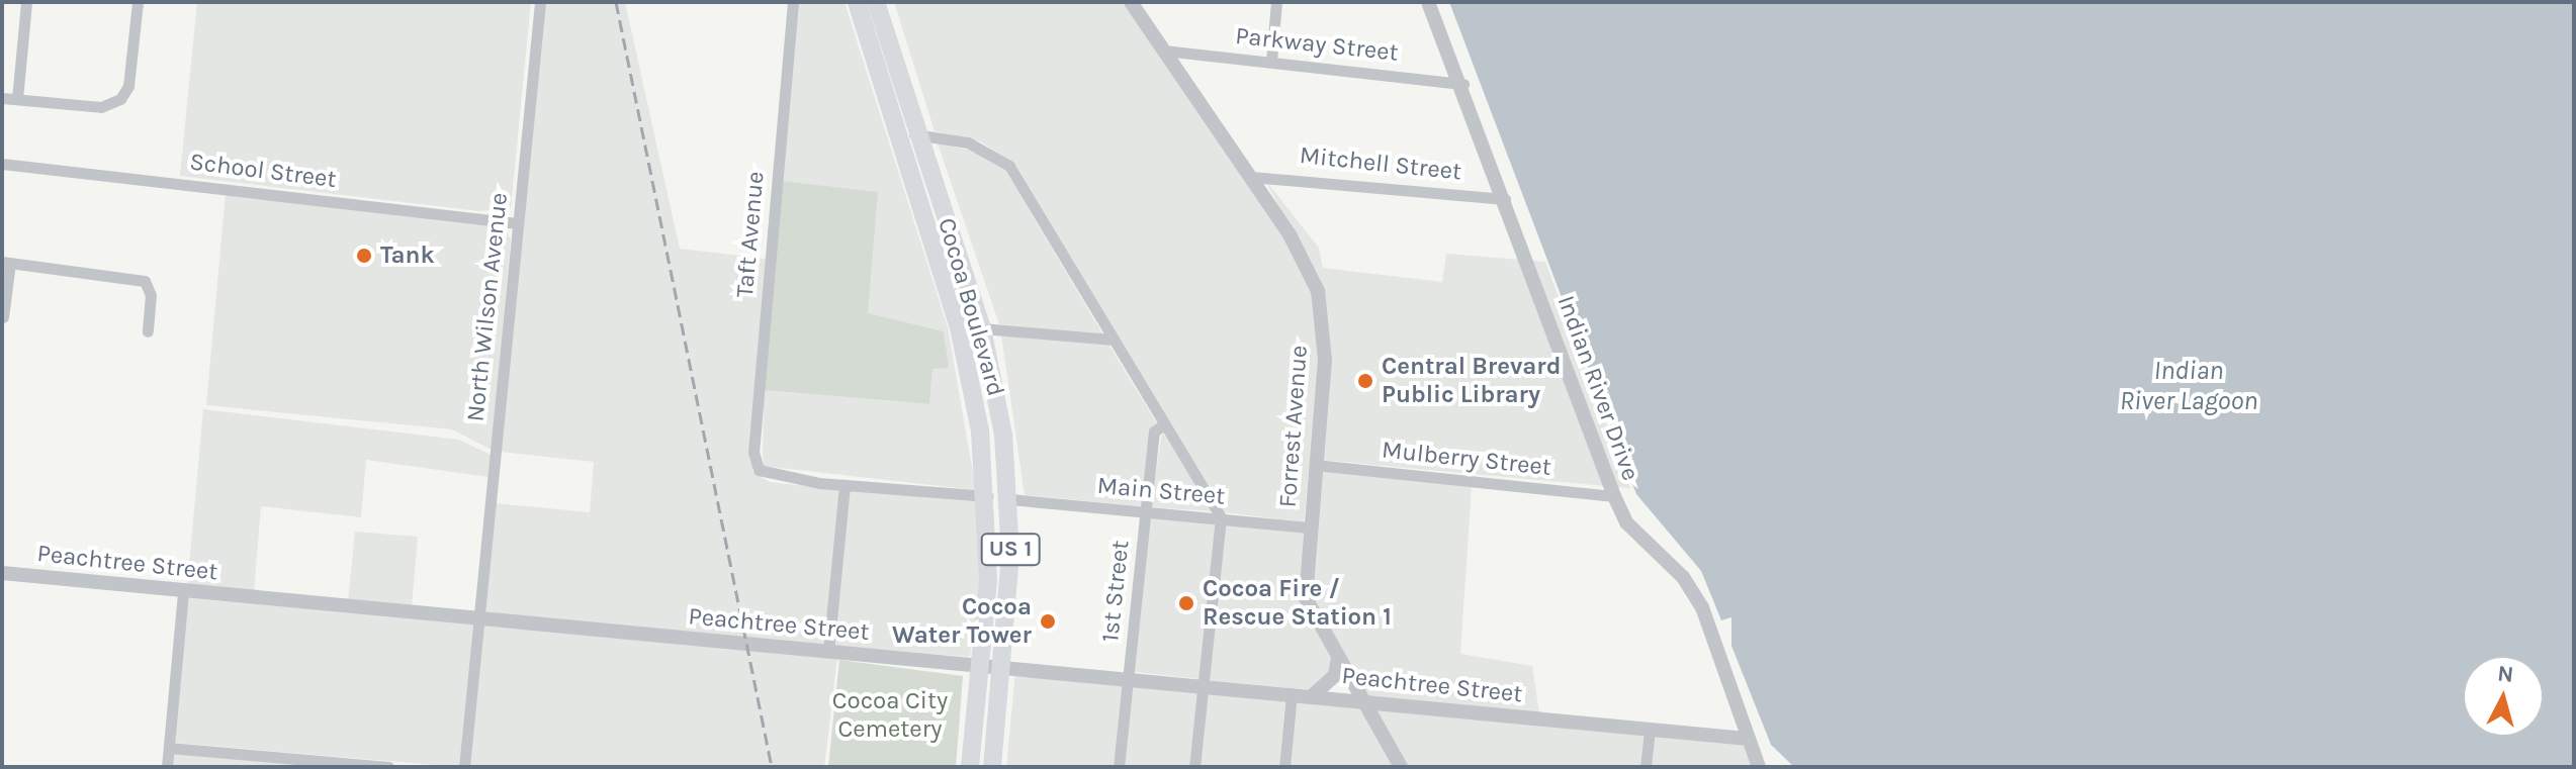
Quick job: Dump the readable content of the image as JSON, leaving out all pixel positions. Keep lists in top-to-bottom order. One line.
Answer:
{"streets":{"main road":["Cocoa Boulevard","US 1"],"street":["Parkway Street","Mitchell Street","School Street","Taft Avenue","North Wilson Avenue","Indian River Drive","Forrest Avenue","Mulberry Street","Main Street","Peachtree Street","1st Street"]},"crossings":[["Parkway Street","Indian River Drive"],["Parkway Street","Forrest Avenue"],["Mitchell Street","Indian River Drive"],["Mitchell Street","Forrest Avenue"],["School Street","North Wilson Avenue"],["North Wilson Avenue","Peachtree Street"],["Cocoa Boulevard","Main Street"],["Cocoa Boulevard","Peachtree Street"],["Indian River Drive","Mulberry Street"],["Indian River Drive","Peachtree Street"],["Forrest Avenue","Mulberry Street"],["Forrest Avenue","Main Street"],["Forrest Avenue","Peachtree Street"],["Main Street","1st Street"],["Peachtree Street","1st Street"]],"water":["Indian River Lagoon"],"parks":["Cocoa City Cemetery"],"places":["Tank","Central Brevard Public Library","Cocoa Fire / Rescue Station 1","Cocoa Water Tower"],"north":"top"}
